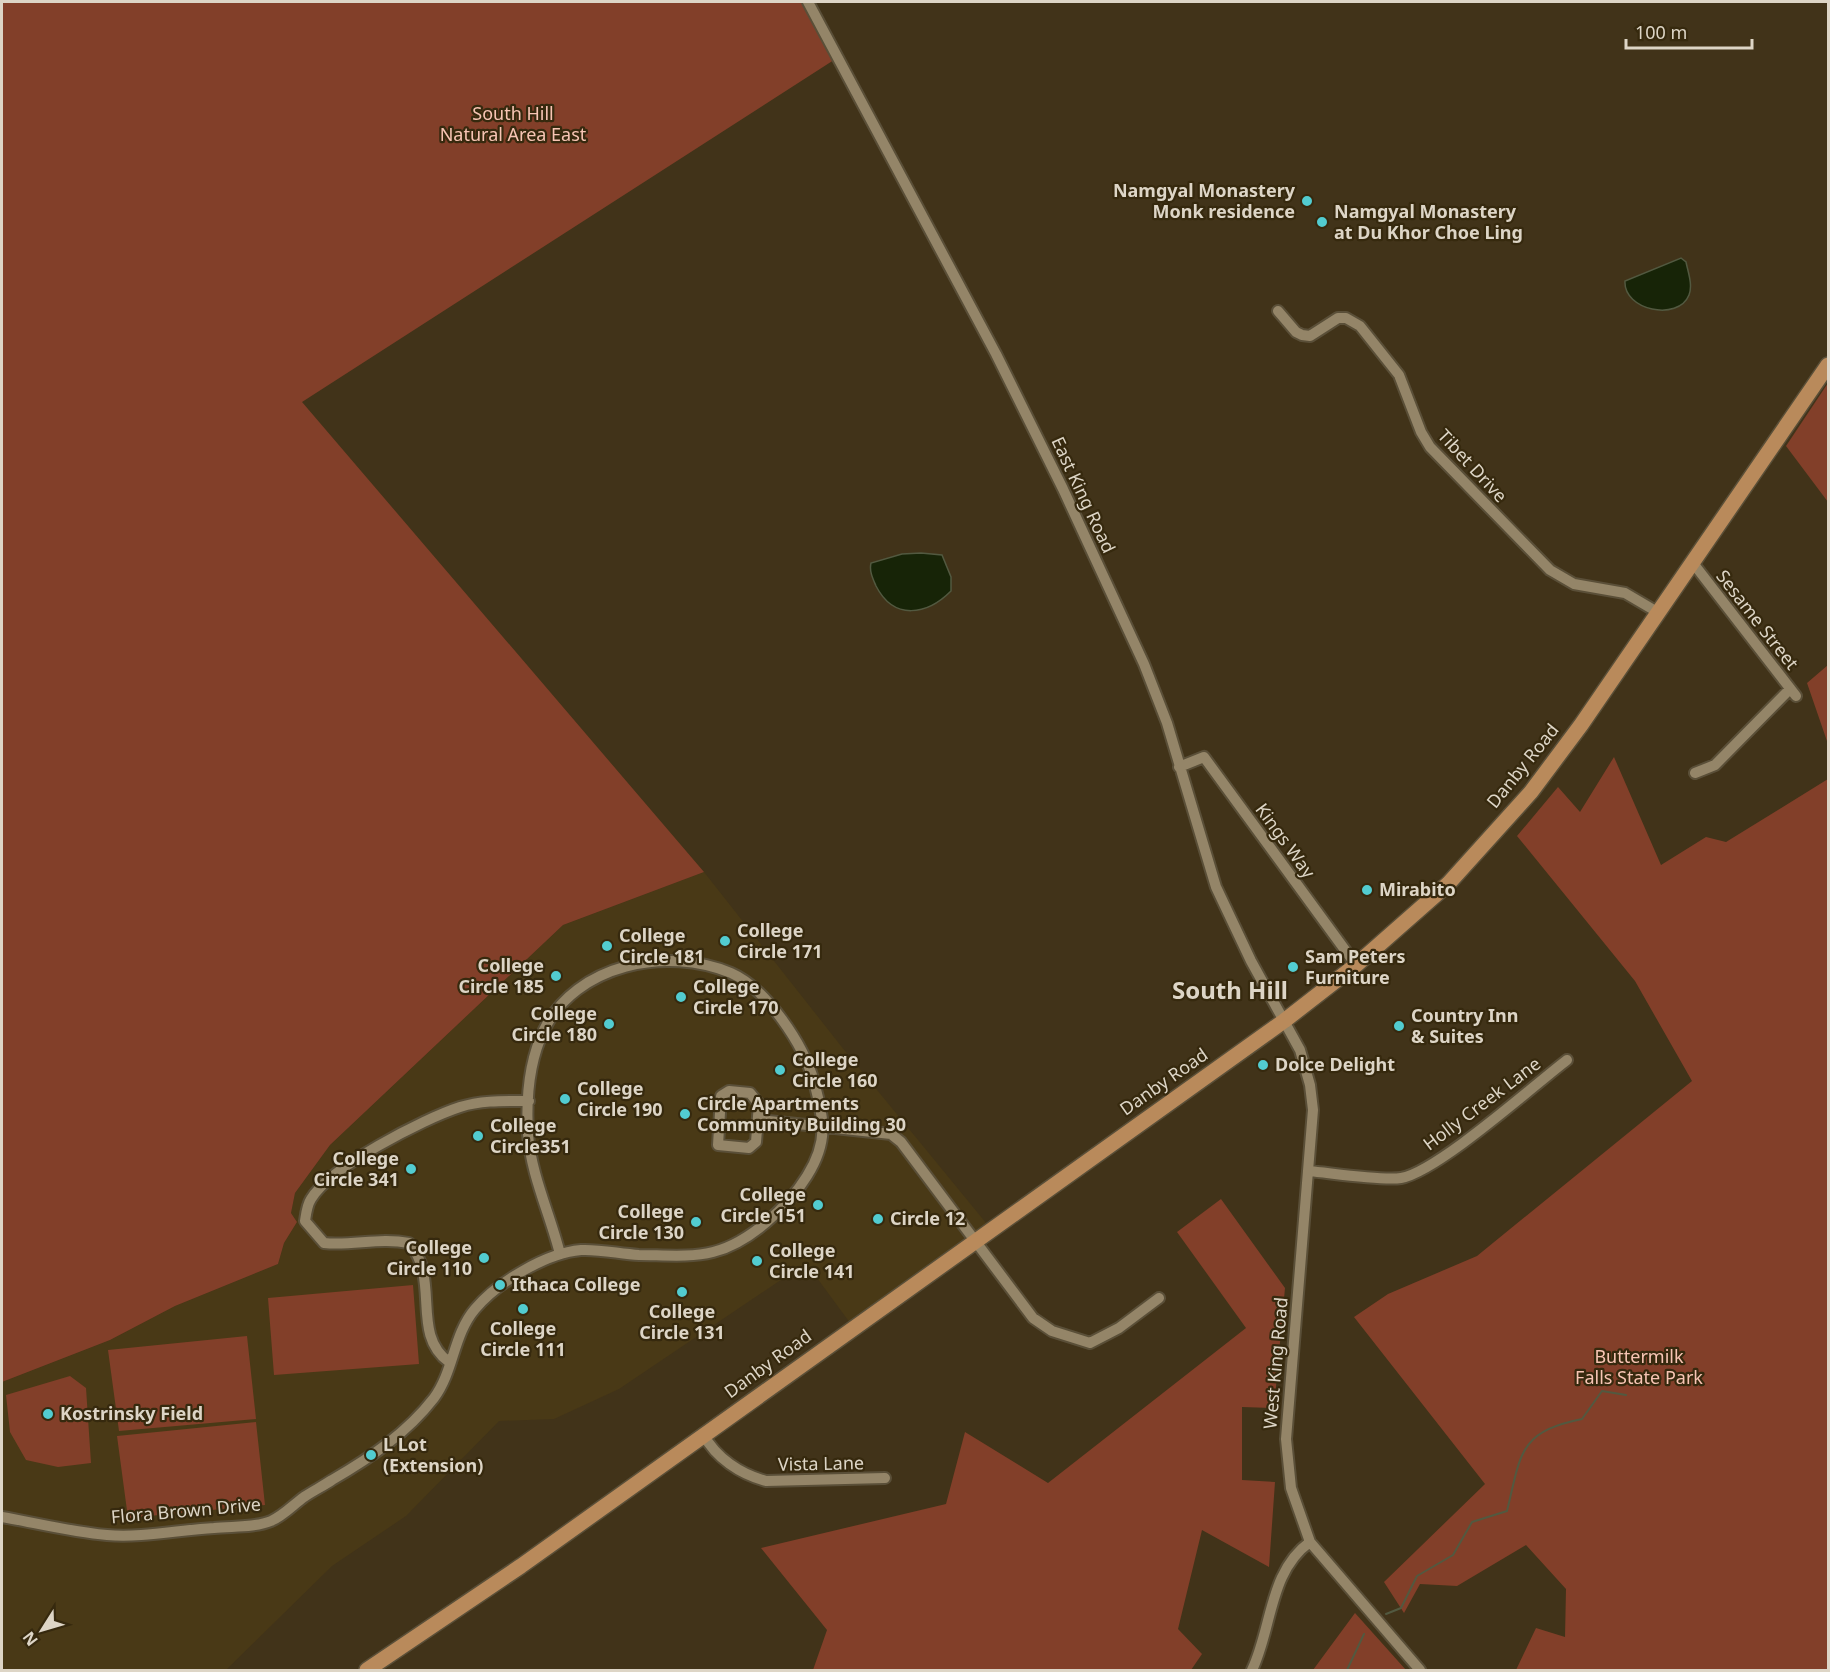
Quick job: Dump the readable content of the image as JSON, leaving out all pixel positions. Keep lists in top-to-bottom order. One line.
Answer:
{"streets":{"main road":["Danby Road"],"street":["Tibet Drive","East King Road","Sesame Street","Kings Way","Holly Creek Lane","West King Road","Vista Lane","Flora Brown Drive"]},"crossings":[["Tibet Drive","Danby Road"],["East King Road","Danby Road"],["East King Road","Kings Way"],["East King Road","West King Road"],["Sesame Street","Danby Road"],["Danby Road","Kings Way"],["Danby Road","West King Road"],["Danby Road","Vista Lane"],["Holly Creek Lane","West King Road"]],"districts":["South Hill"],"parks":["South Hill Natural Area East","Buttermilk Falls State Park"],"places":["Namgyal Monastery Monk residence","Namgyal Monastery at Du Khor Choe Ling","Mirabito","College Circle 171","College Circle 181","Sam Peters Furniture","College Circle 185","College Circle 170","College Circle 180","Country Inn & Suites","Dolce Delight","College Circle 160","College Circle 190","Circle Apartments Community Building 30","College Circle351","College Circle 341","College Circle 151","Circle 12","College Circle 130","College Circle 110","College Circle 141","Ithaca College","College Circle 131","College Circle 111","Kostrinsky Field","L Lot (Extension)"],"scale_bar":"100 m","north":"bottom left"}
